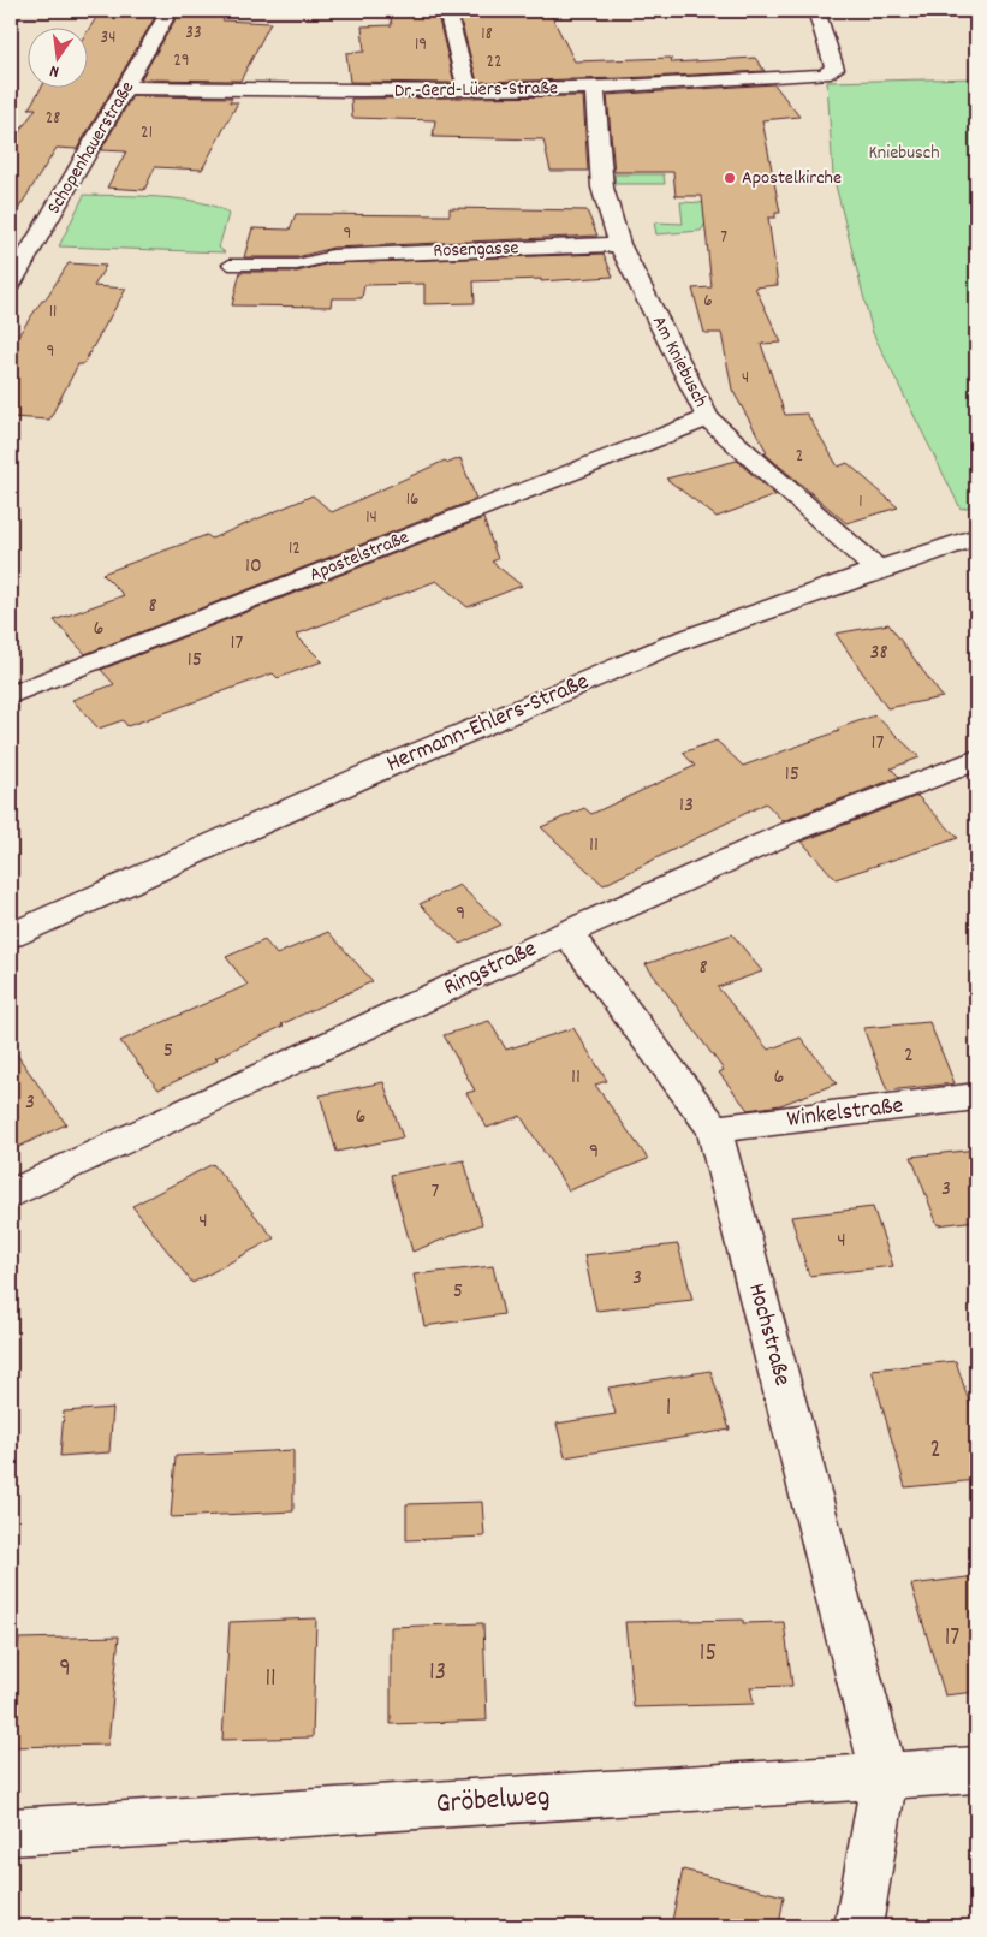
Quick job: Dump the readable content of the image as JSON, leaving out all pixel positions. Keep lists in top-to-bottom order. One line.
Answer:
{"streets":{"street":["Dr.-Gerd-Lüers-Straße","Schopenhauerstraße","Rosengasse","Am Kniebusch","Apostelstraße","Hermann-Ehlers-Straße","Ringstraße","Winkelstraße","Hochstraße","Gröbelweg"]},"crossings":[["Dr.-Gerd-Lüers-Straße","Schopenhauerstraße"],["Dr.-Gerd-Lüers-Straße","Am Kniebusch"],["Rosengasse","Am Kniebusch"],["Am Kniebusch","Apostelstraße"],["Am Kniebusch","Hermann-Ehlers-Straße"],["Ringstraße","Hochstraße"],["Winkelstraße","Hochstraße"],["Hochstraße","Gröbelweg"]],"parks":["Kniebusch"],"places":["Apostelkirche"],"house_numbers":["33","18","34","19","29","22","28","21","9","7","6","11","9","4","2","16","1","14","12","10","8","6","17","38","15","17","15","13","11","9","8","5","2","11","6","3","6","9","3","7","4","4","3","5","1","2","17","15","9","13","11"],"north":"bottom"}
